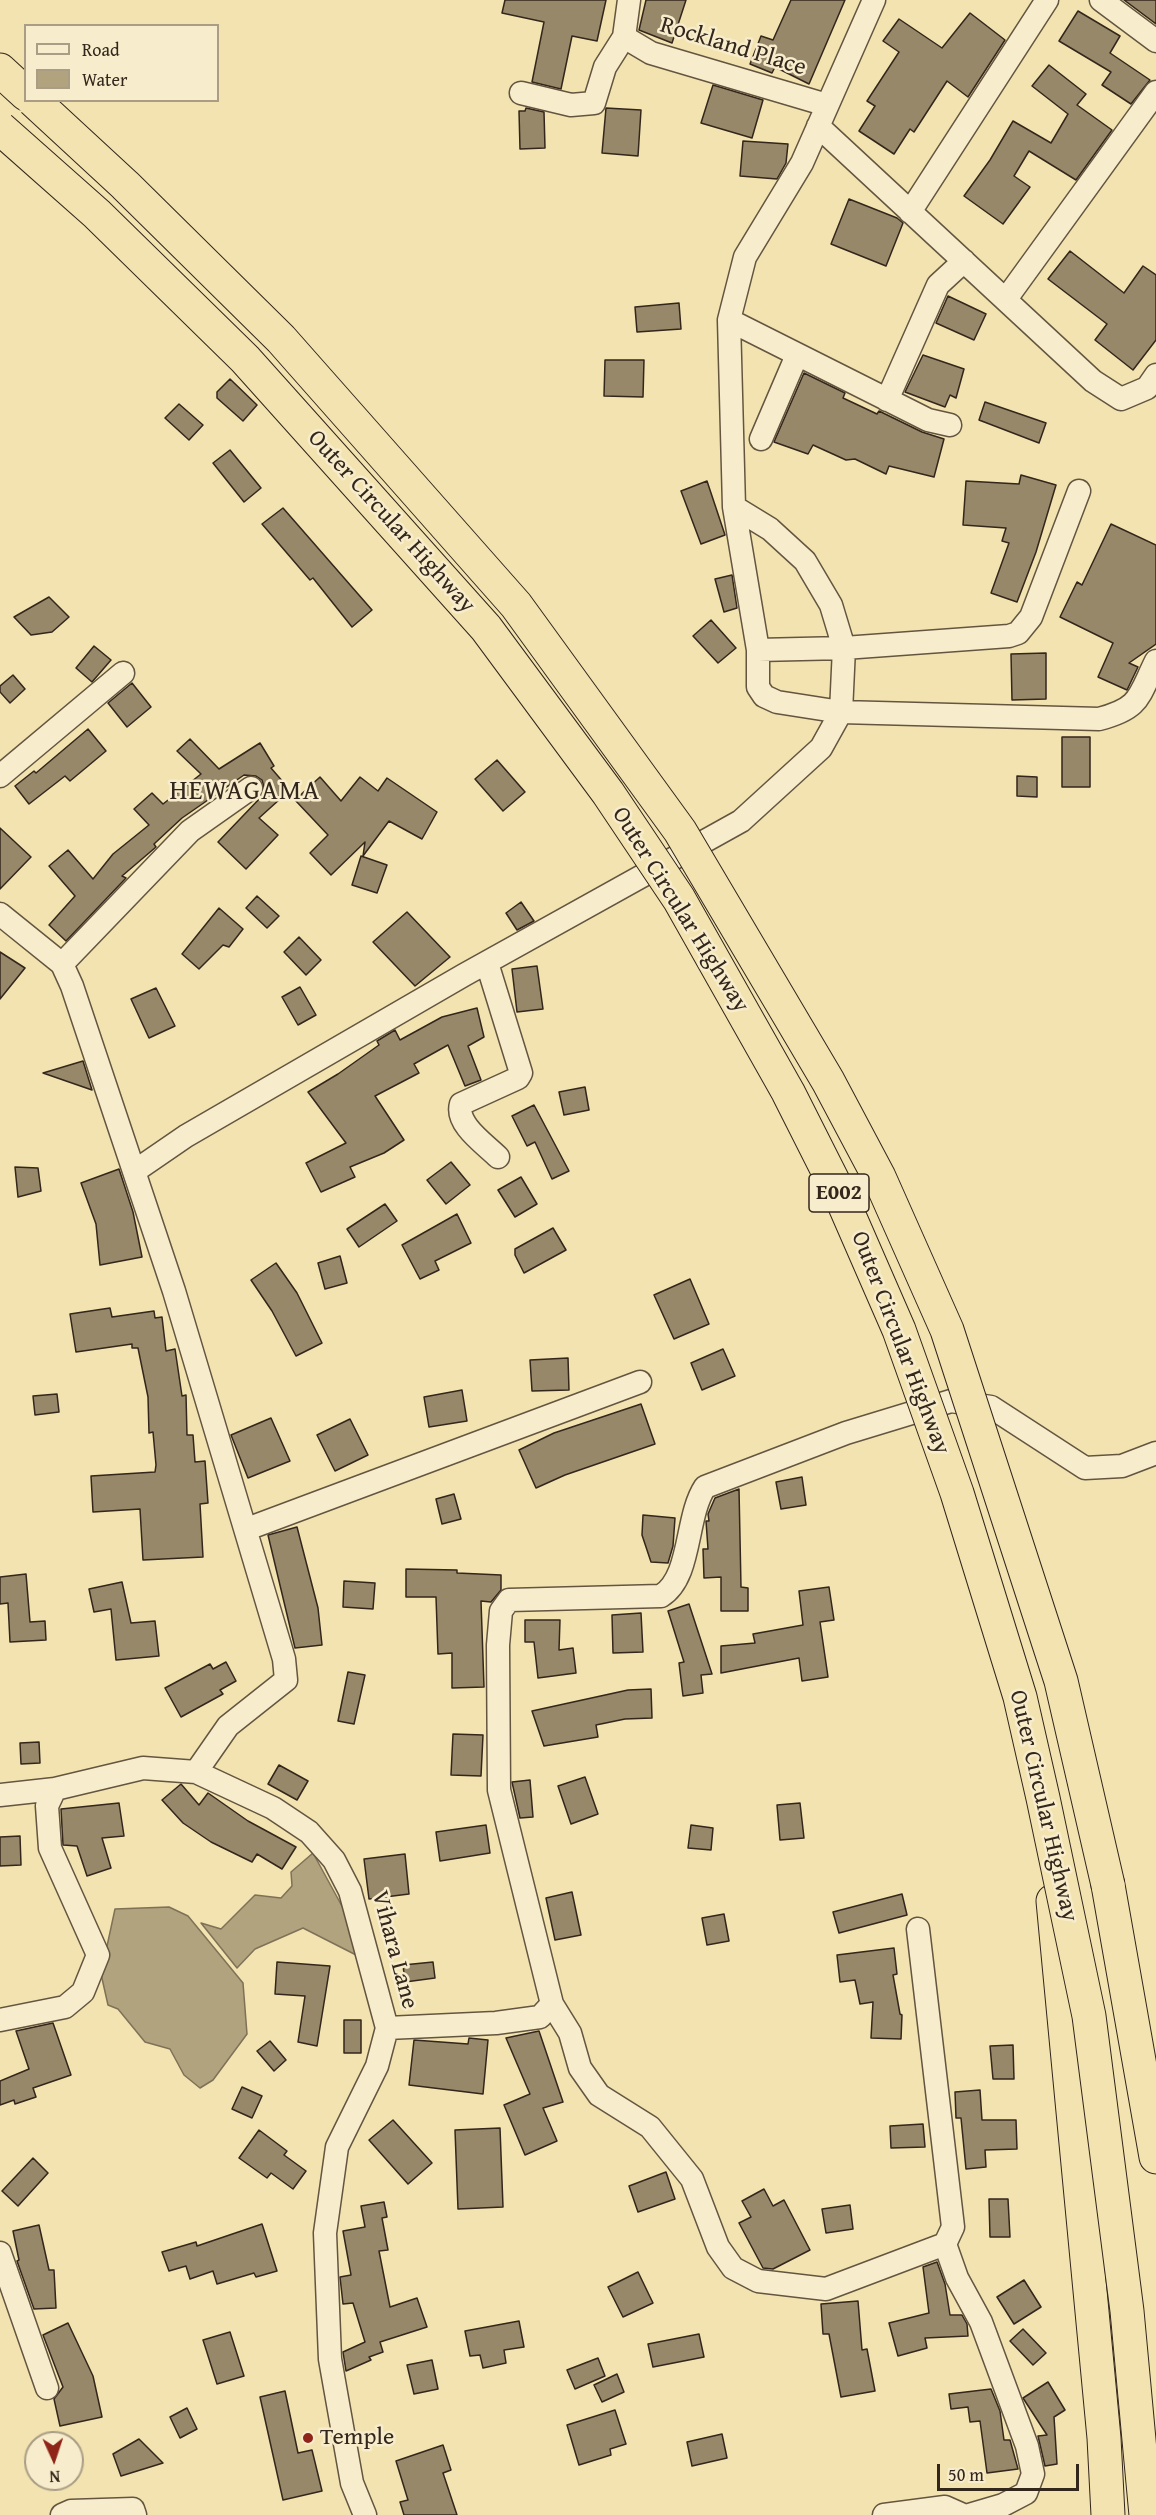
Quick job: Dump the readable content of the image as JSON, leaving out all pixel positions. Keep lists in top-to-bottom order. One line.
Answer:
{"streets":{"highway":["Outer Circular Highway","E002"],"street":["Rockland Place","Vihara Lane"]},"districts":["HEWAGAMA"],"places":["Temple"],"legend":["Road","Water"],"scale_bar":"50 m","north":"bottom"}
